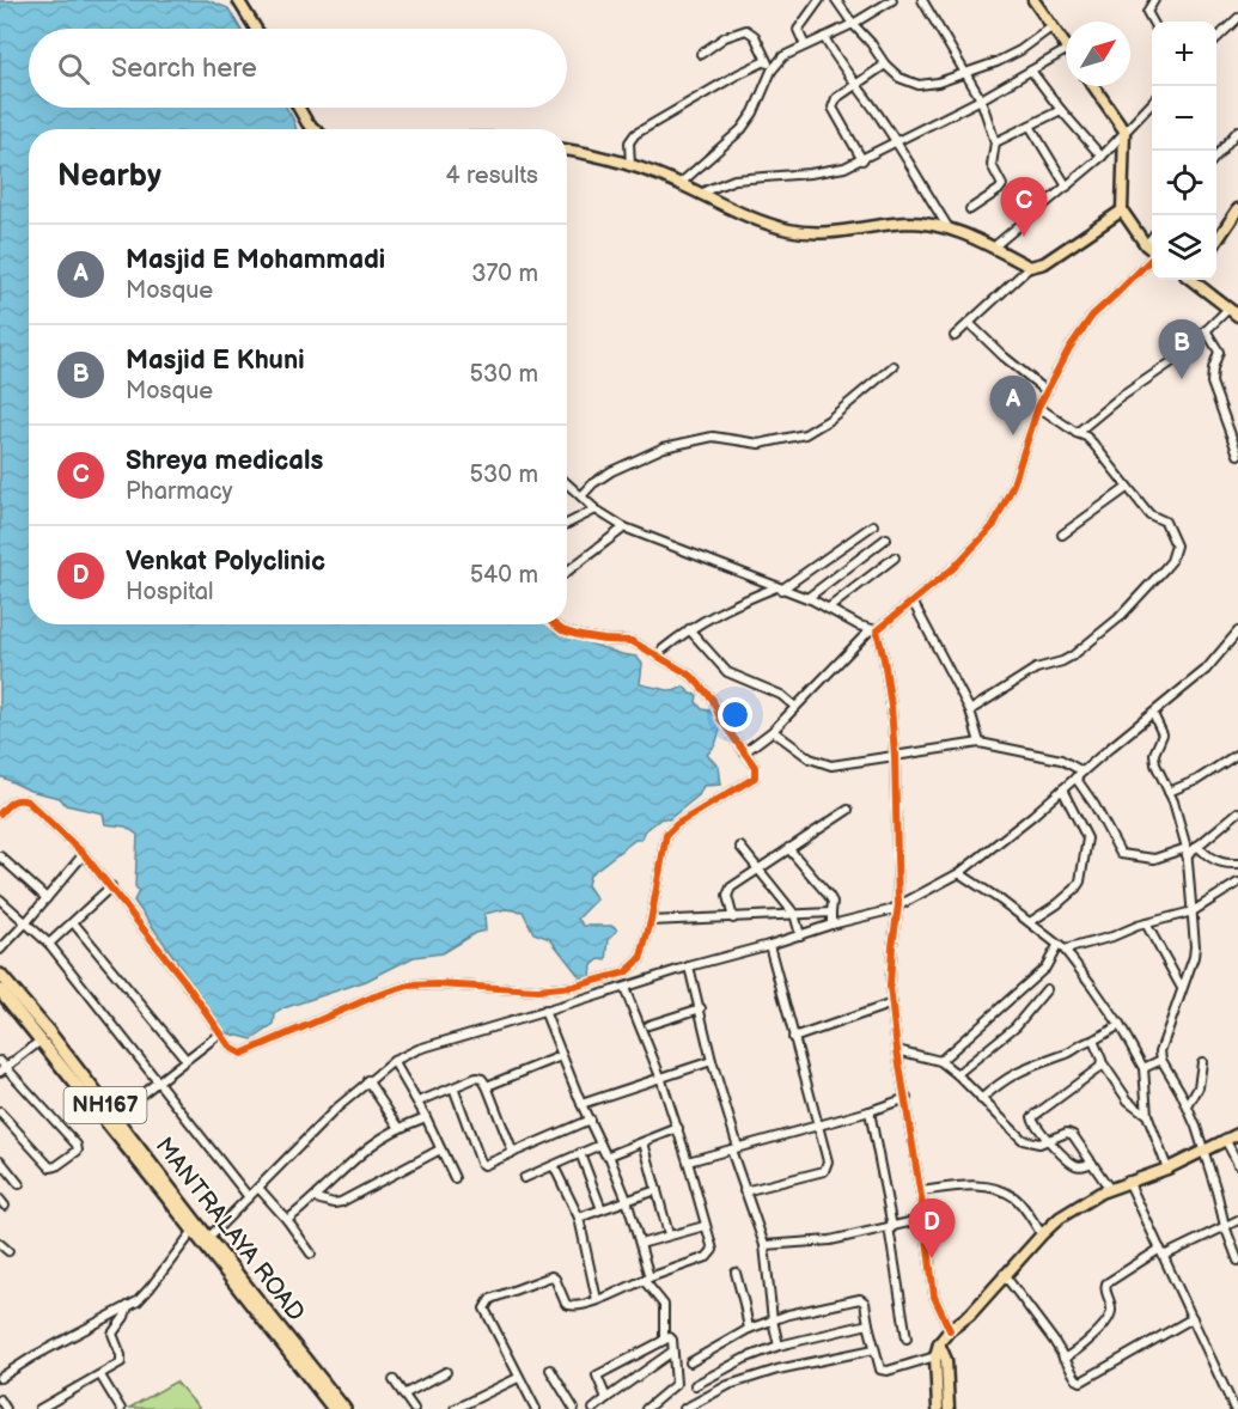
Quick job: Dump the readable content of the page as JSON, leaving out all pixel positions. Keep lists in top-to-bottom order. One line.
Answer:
{"streets":{"highway":["NH167","MANTRALAYA ROAD"]},"crossings":[["NH167","MANTRALAYA ROAD"]],"north":"top right","page":{"map_buttons":["+","−"],"search":"Search here","heading":["Nearby","4 results"],"pins":["C","B","A","D"],"list":[{"mark":"A","name":"Masjid E Mohammadi","note":"Mosque","value":"370 m"},{"mark":"B","name":"Masjid E Khuni","note":"Mosque","value":"530 m"},{"mark":"C","name":"Shreya medicals","note":"Pharmacy","value":"530 m"},{"mark":"D","name":"Venkat Polyclinic","note":"Hospital","value":"540 m"}]}}
